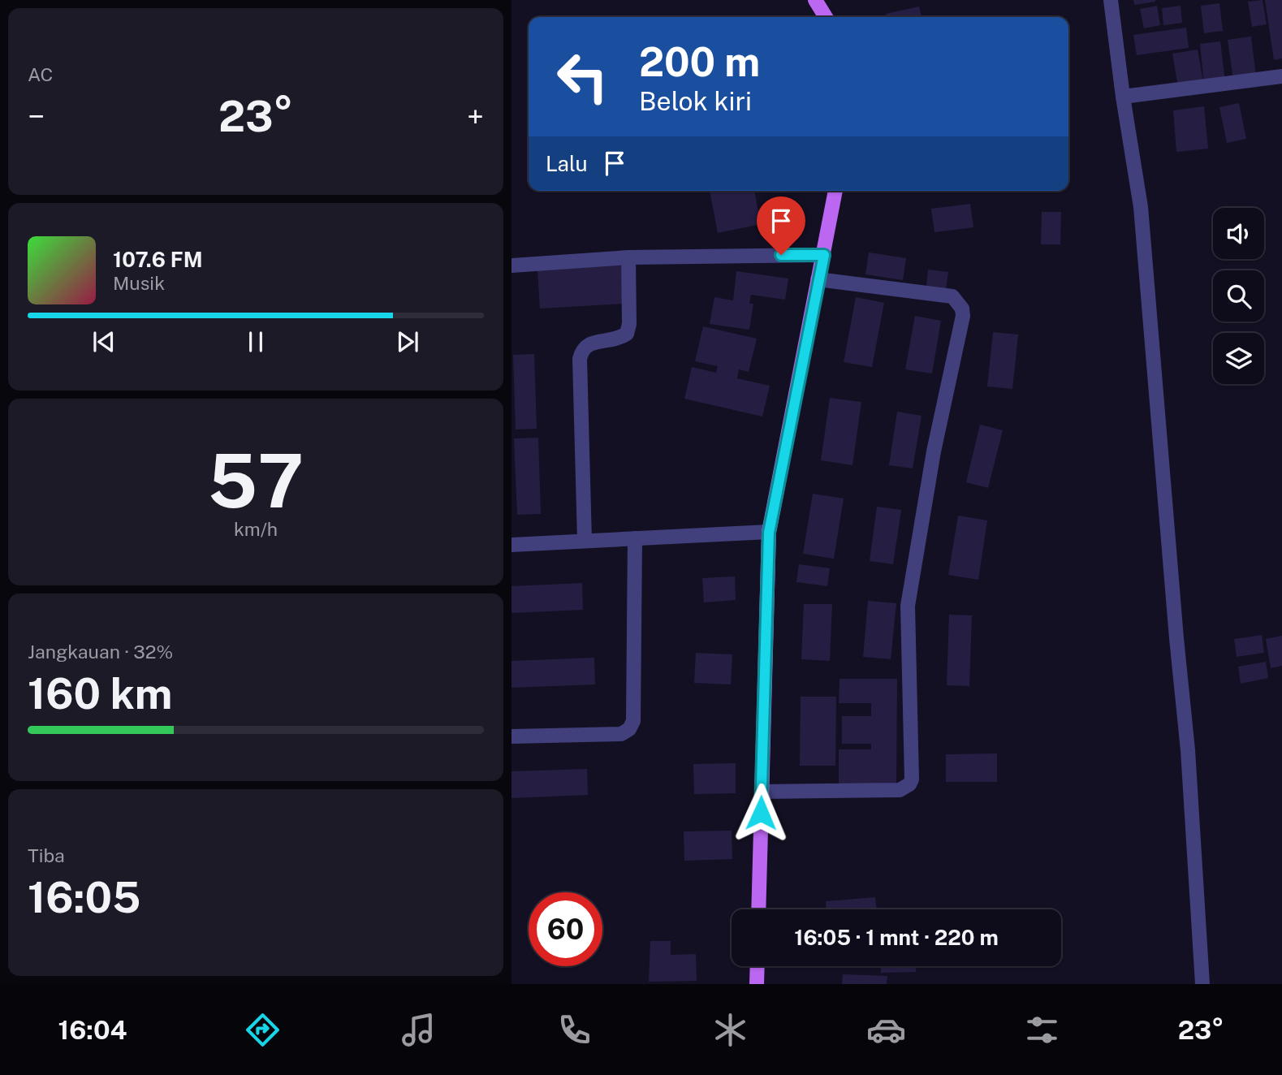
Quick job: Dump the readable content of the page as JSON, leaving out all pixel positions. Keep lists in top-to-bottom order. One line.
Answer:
{"page":{"tile":["AC",["57","km/h"],["Jangkauan · 32%","160 km"],["Tiba","16:05"]],"turn":["200 m","Belok kiri"],"heat":["−","23°","+"],"then":"Lalu","song":["107.6 FM","Musik"],"limit":"60","trip":"16:05 · 1 mnt · 220 m","tabs":["16:04","23°"]}}
